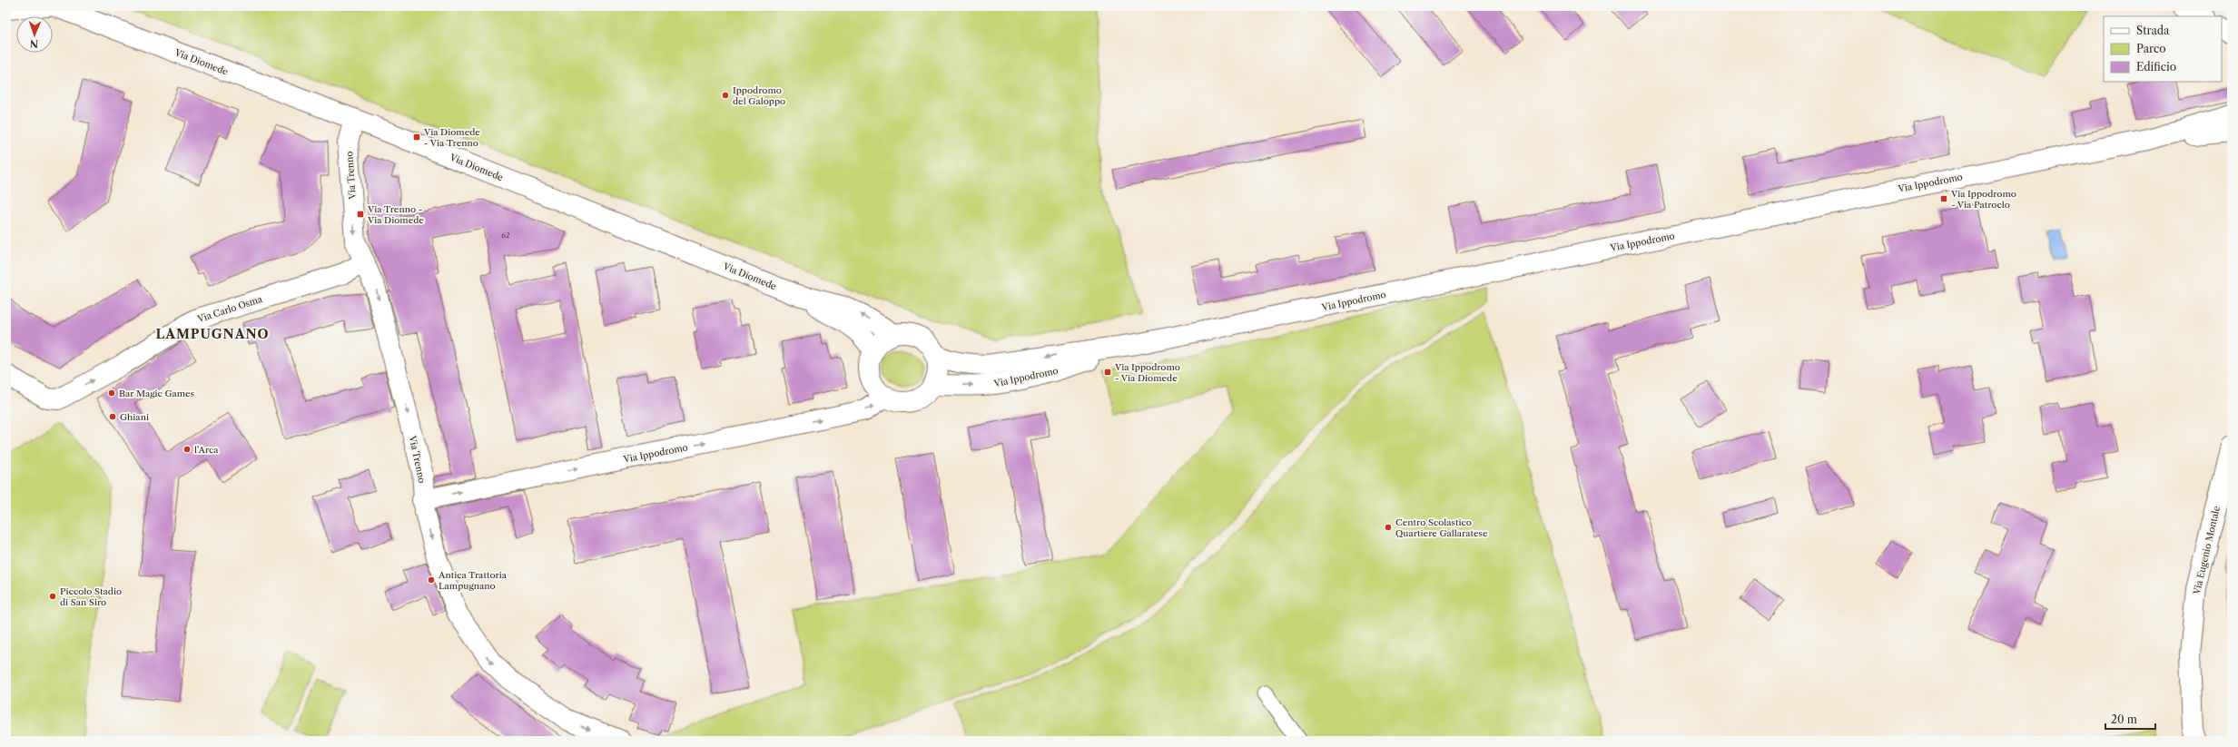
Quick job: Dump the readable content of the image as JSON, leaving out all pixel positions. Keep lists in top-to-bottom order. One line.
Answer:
{"streets":{"street":["Via Diomede","Via Trenno","Via Ippodromo","Via Carlo Osma","Via Eugenio Montale"]},"crossings":[["Via Diomede","Via Trenno"],["Via Diomede","Via Ippodromo"],["Via Trenno","Via Ippodromo"],["Via Trenno","Via Carlo Osma"]],"one_way":["Via Trenno","Via Carlo Osma"],"districts":["LAMPUGNANO"],"places":{"other":["Ippodromo del Galoppo","Bar Magic Games","Ghiani","l'Arca","Centro Scolastico Quartiere Gallaratese","Antica Trattoria Lampugnano","Piccolo Stadio di San Siro"],"transit":["Via Diomede - Via Trenno","Via Ippodromo - Via Patroclo","Via Trenno - Via Diomede","Via Ippodromo - Via Diomede"]},"house_numbers":["62"],"legend":["Strada","Parco","Edificio"],"scale_bar":"20 m","north":"bottom"}
